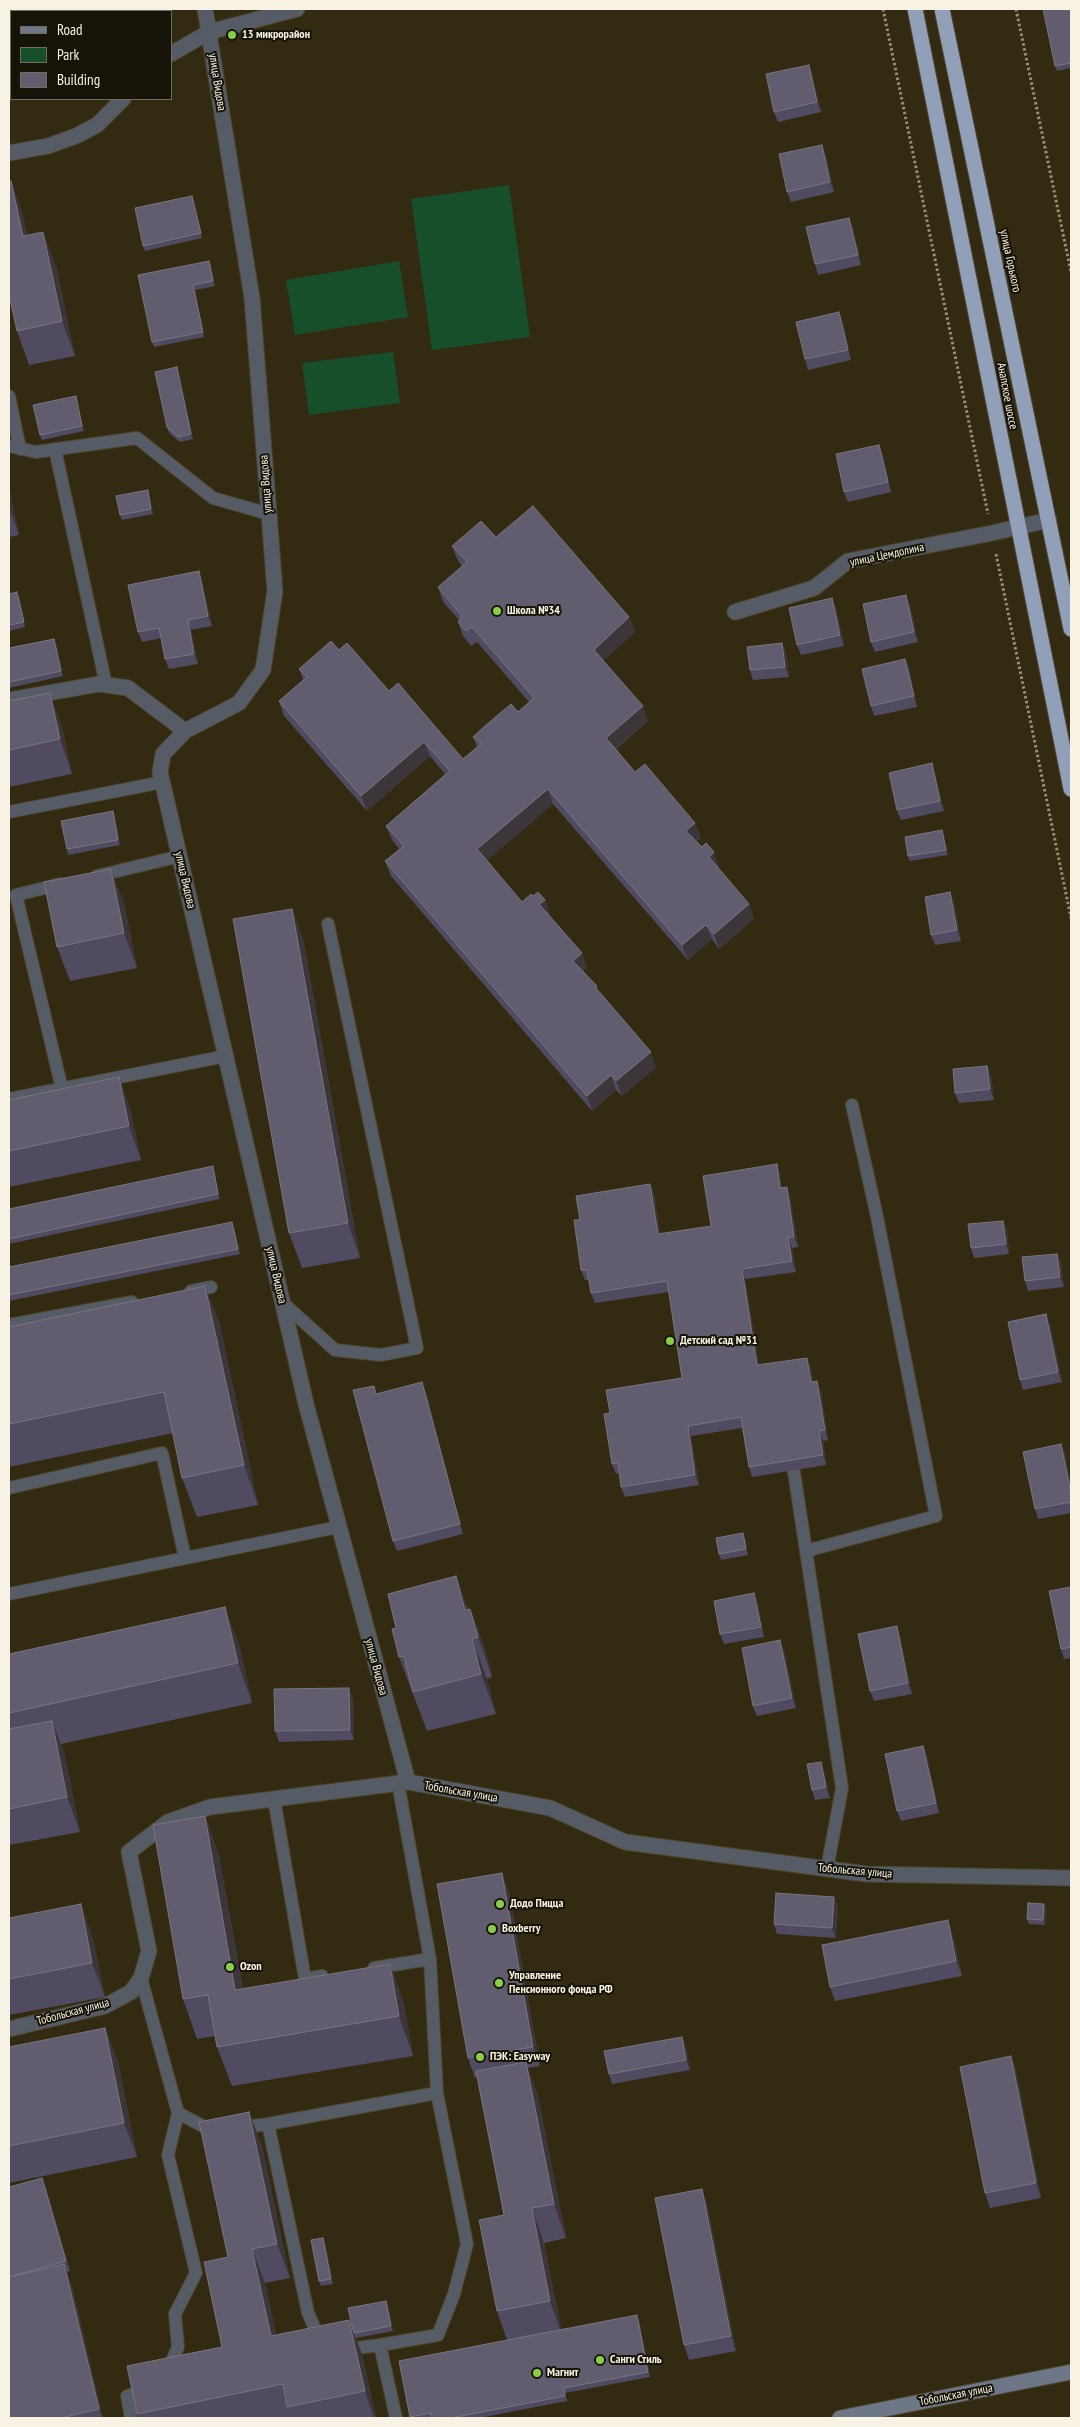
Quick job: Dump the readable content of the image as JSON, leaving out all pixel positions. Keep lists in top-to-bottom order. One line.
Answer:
{"streets":{"highway":["улица Горького","Анапское шоссе"],"street":["улица Видова","улица Цемдолина","Тобольская улица"]},"crossings":[["улица Видова","Тобольская улица"],["улица Горького","улица Цемдолина"],["Анапское шоссе","улица Цемдолина"]],"places":["13 микрорайон","Школа №34","Детский сад №31","Додо Пицца","Boxberry","Ozon","Управление Пенсионного фонда РФ","ПЭК: Easyway","Санги Стиль","Магнит"],"legend":["Road","Park","Building"]}
